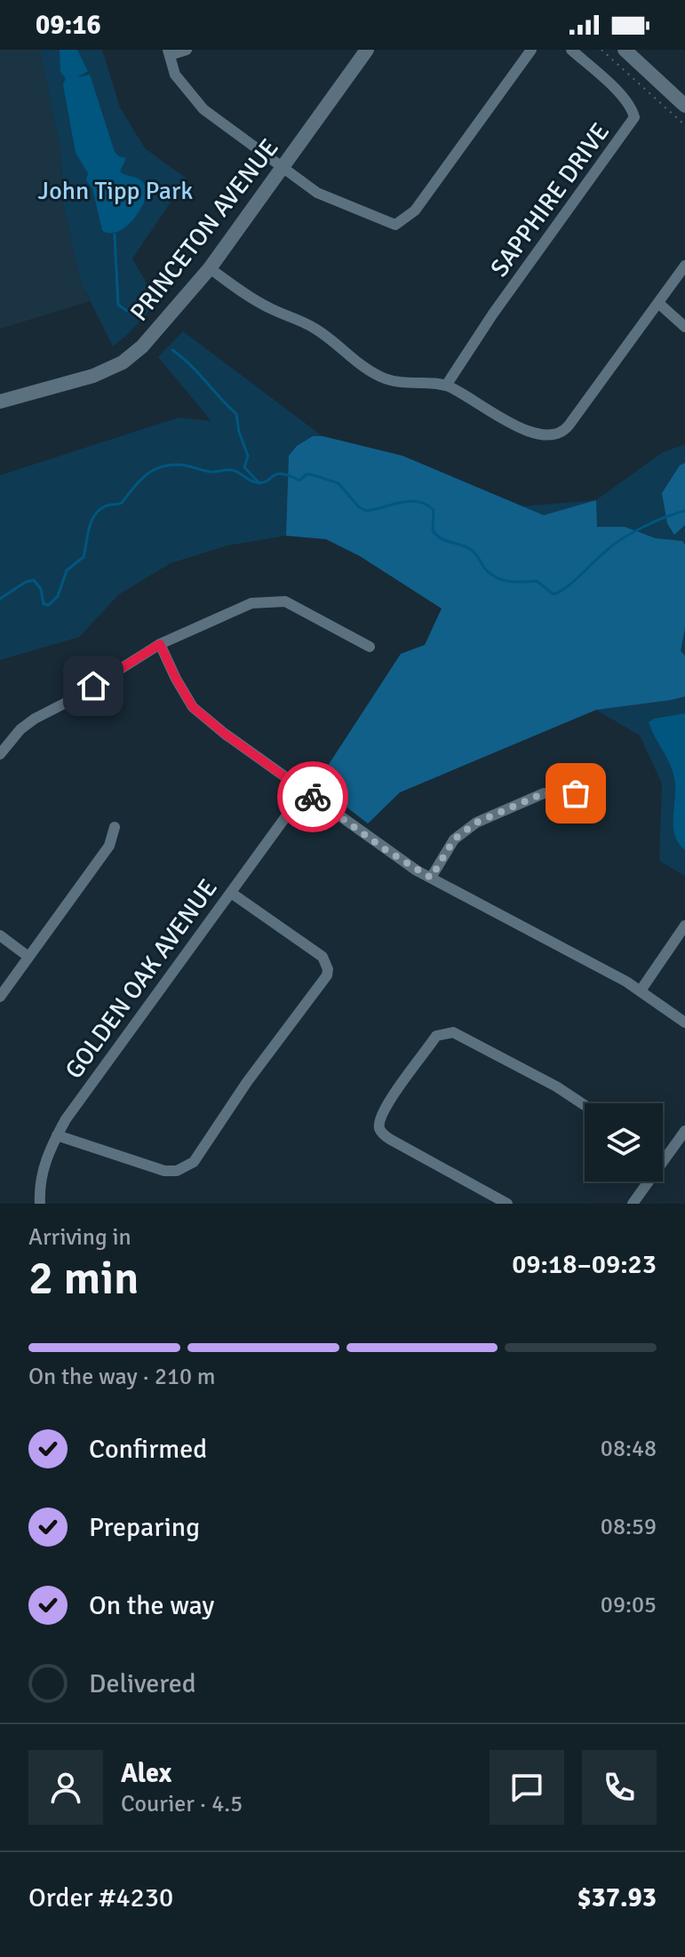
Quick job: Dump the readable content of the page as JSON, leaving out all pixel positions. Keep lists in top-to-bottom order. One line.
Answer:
{"streets":{"street":["SAPPHIRE DRIVE","PRINCETON AVENUE","GOLDEN OAK AVENUE"]},"parks":["John Tipp Park"],"page":{"status":"09:16","heading":["2 min","Arriving in","09:18–09:23"],"panel":["Alex","Courier · 4.5","Order #4230","$37.93"],"bar":"On the way · 210 m","list":[["Confirmed","08:48"],["Preparing","08:59"],["On the way","09:05"],"Delivered"]}}
